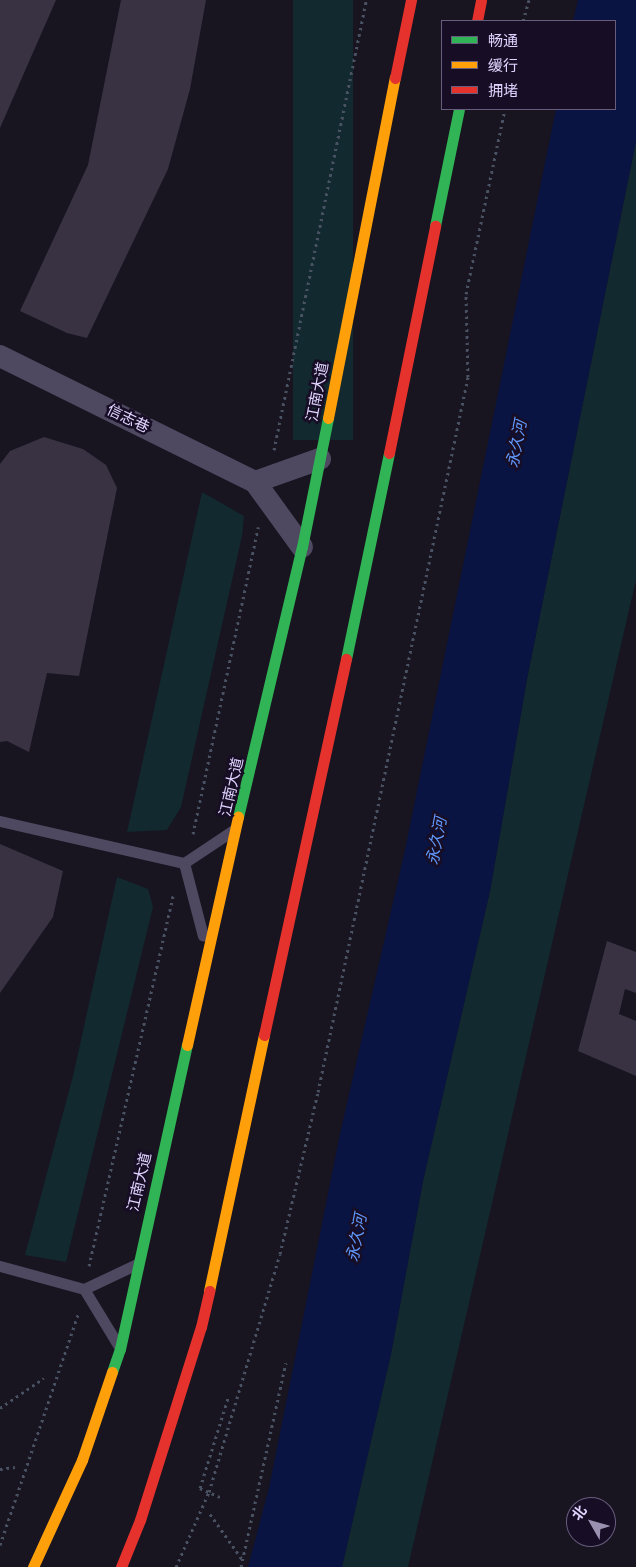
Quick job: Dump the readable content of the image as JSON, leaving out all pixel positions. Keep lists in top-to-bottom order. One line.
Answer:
{"streets":{"main road":["江南大道"],"street":["信志巷"]},"crossings":[["江南大道","信志巷"]],"water":["永久河"],"legend":["畅通","缓行","拥堵"],"north":"top left"}
